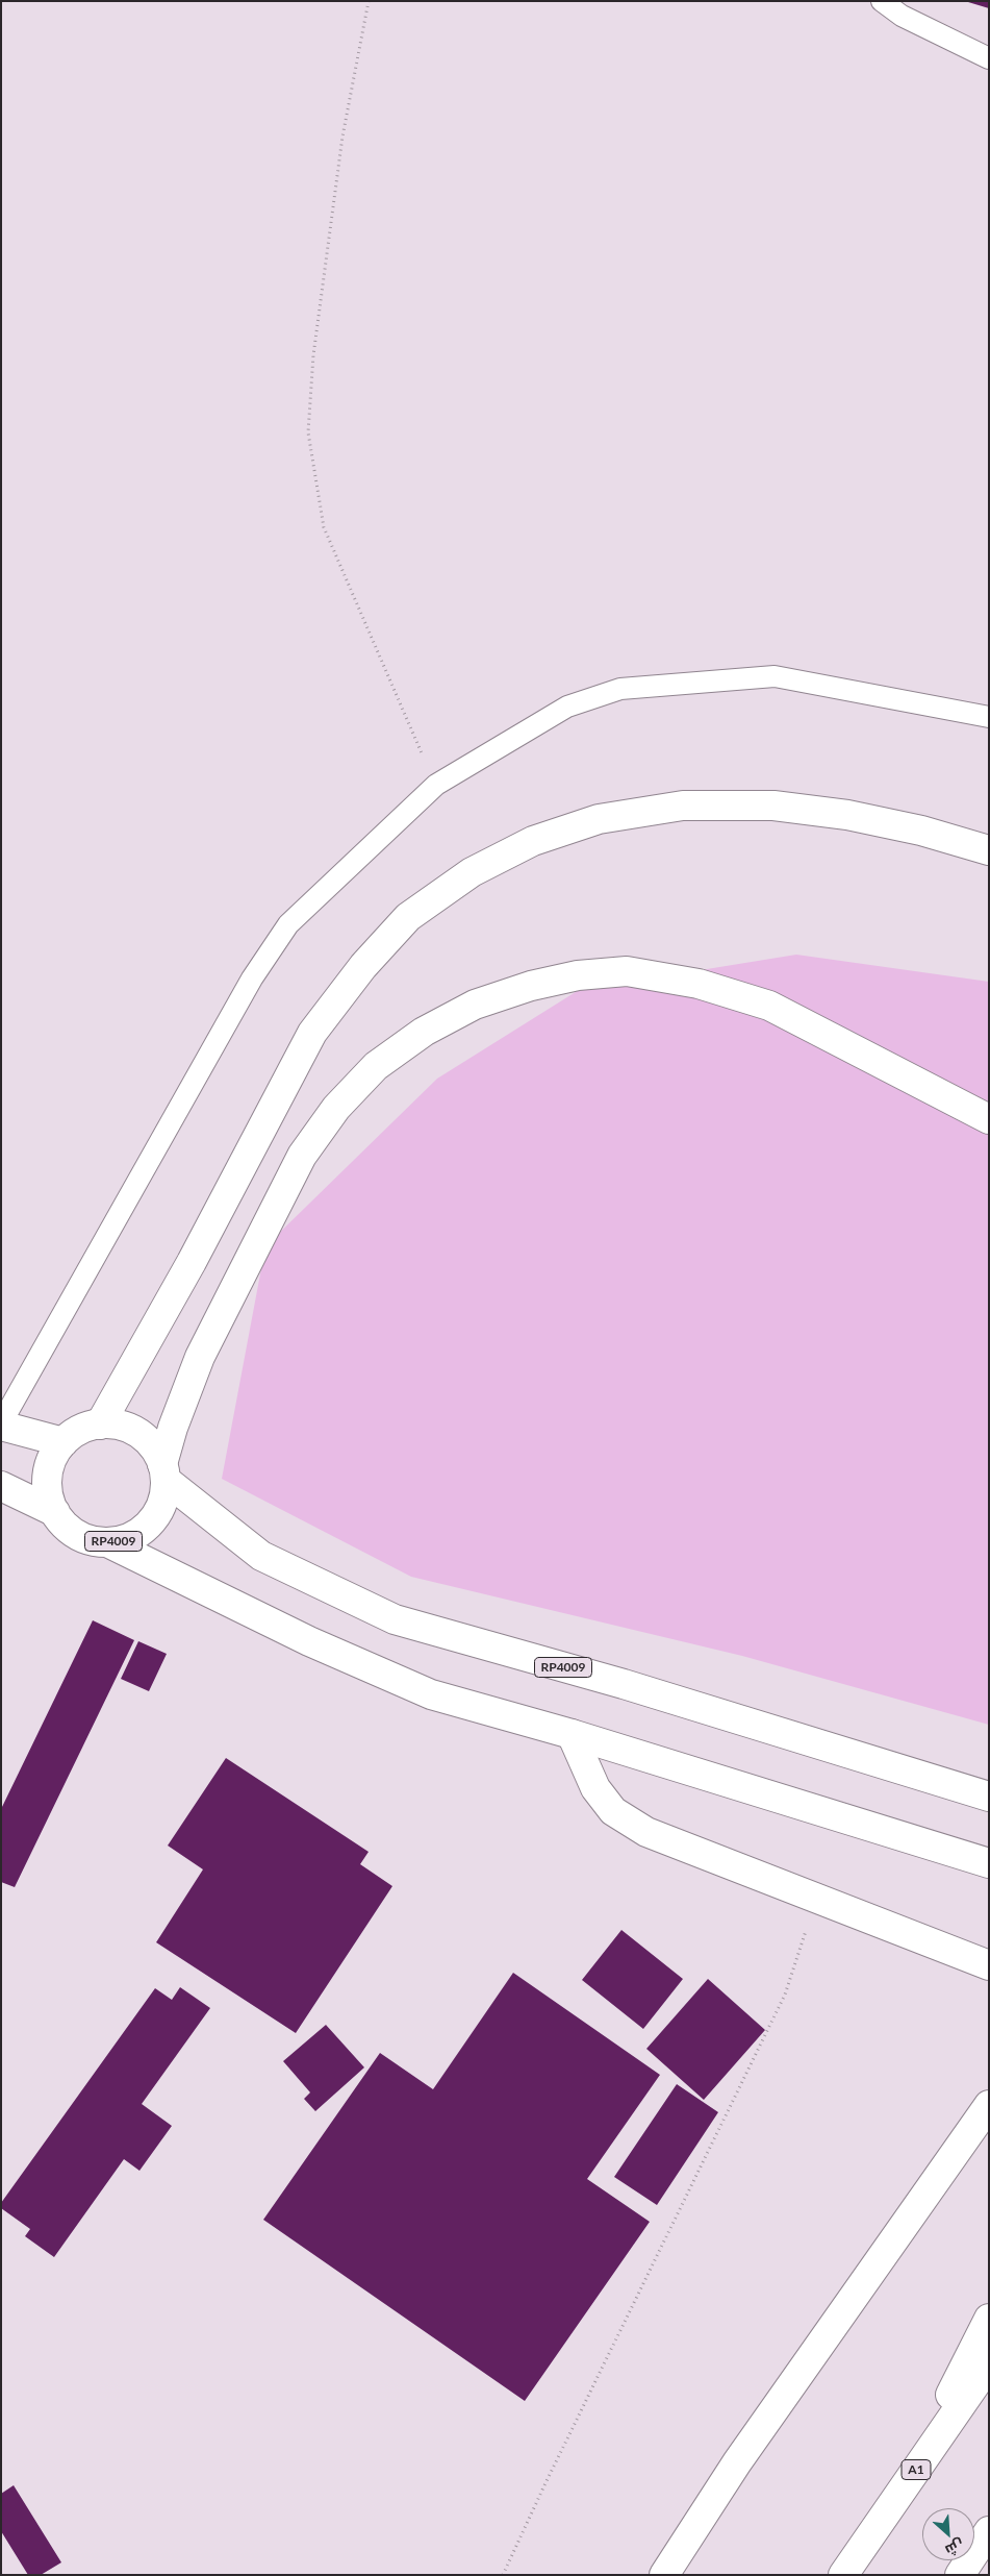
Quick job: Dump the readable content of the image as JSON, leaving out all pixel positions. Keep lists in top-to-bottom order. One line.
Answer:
{"streets":{"main road":["RP4009","A1"]},"north":"bottom right"}
